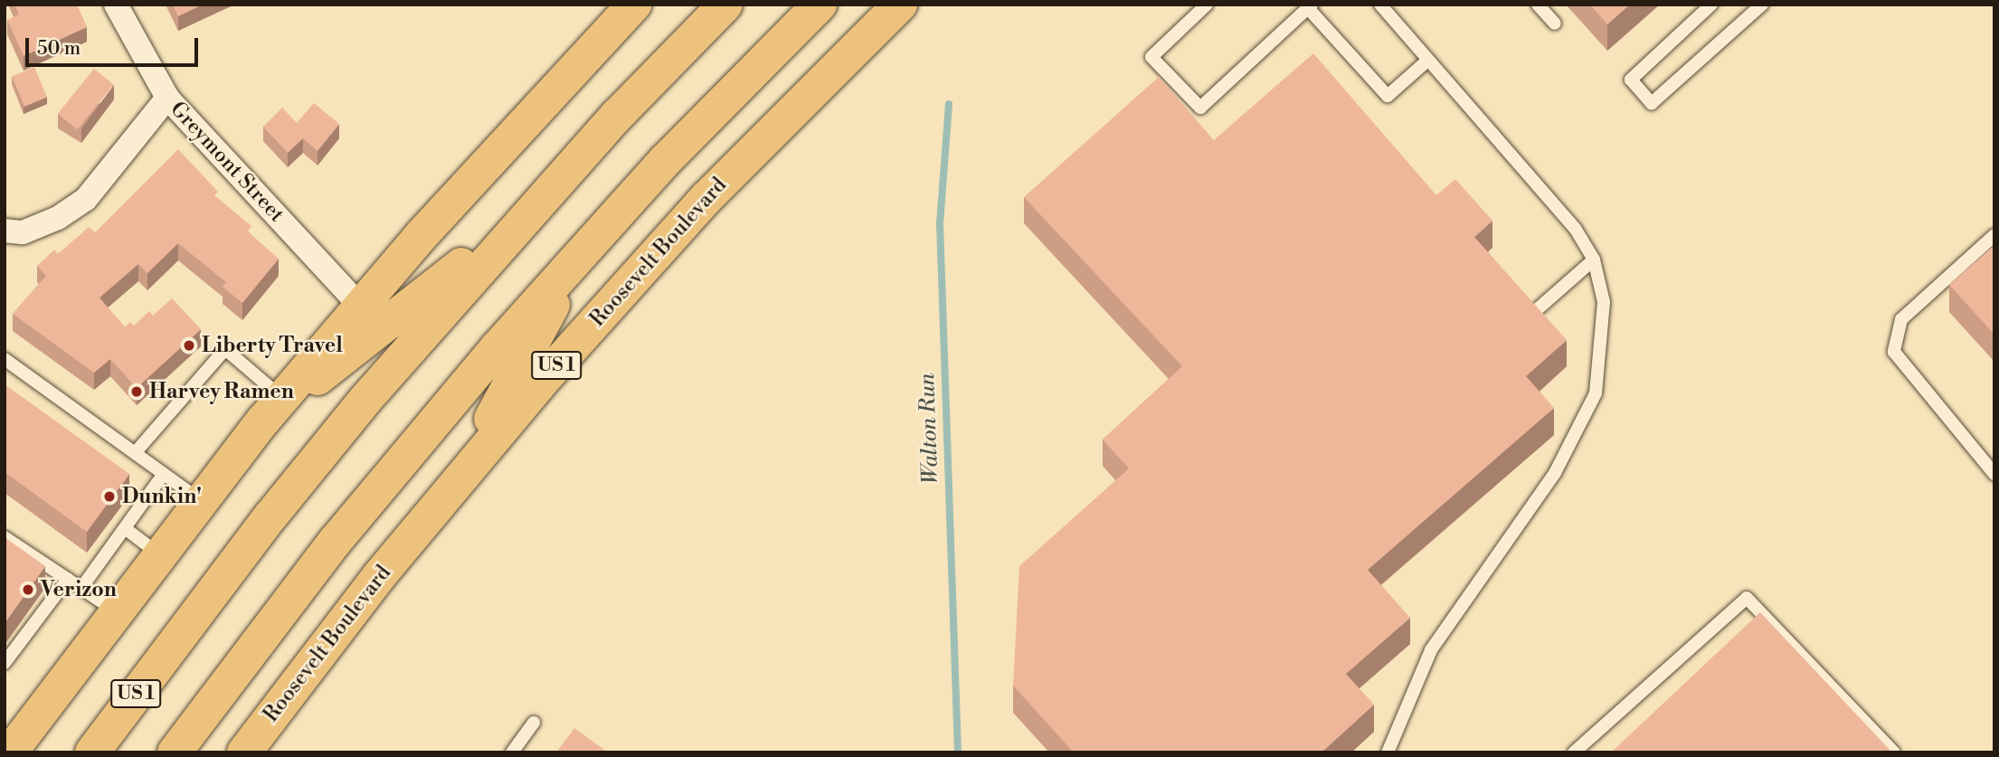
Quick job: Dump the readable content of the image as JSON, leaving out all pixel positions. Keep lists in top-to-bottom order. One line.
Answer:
{"streets":{"highway":["Roosevelt Boulevard","US 1"],"street":["Greymont Street"]},"water":["Walton Run"],"places":["Liberty Travel","Harvey Ramen","Dunkin'","Verizon"],"scale_bar":"50 m"}
